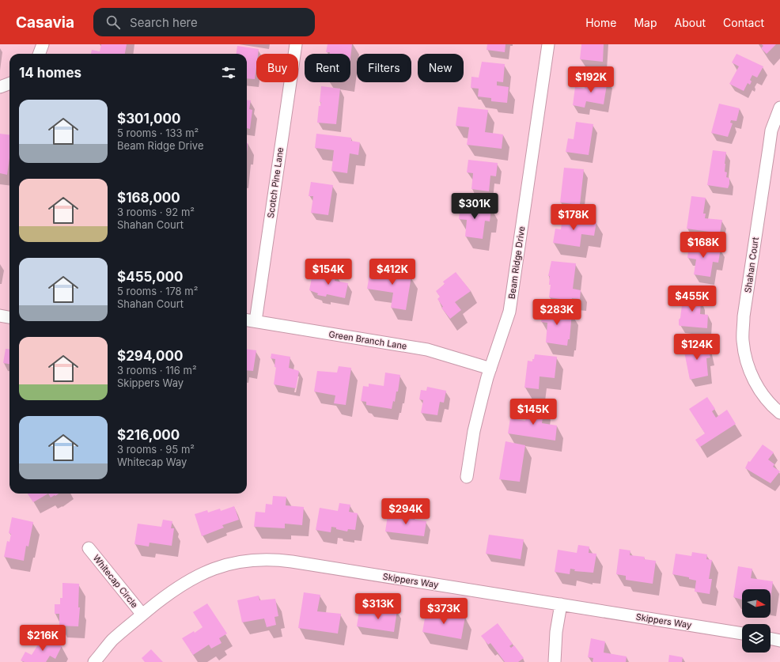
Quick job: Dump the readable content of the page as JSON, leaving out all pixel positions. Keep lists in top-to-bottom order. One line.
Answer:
{"streets":{"street":["Scotch Pine Lane","Beam Ridge Drive","Shahan Court","Green Branch Lane","Skippers Way","Whitecap Circle"]},"crossings":[["Scotch Pine Lane","Green Branch Lane"],["Beam Ridge Drive","Green Branch Lane"],["Skippers Way","Whitecap Circle"]],"north":"right","page":{"header":"Casavia","search":"Search here","nav":["Home","Map","About","Contact"],"chip":["Buy","Rent","Filters","New"],"heading":"14 homes","price":["$192K","$301K","$178K","$168K","$154K","$412K","$455K","$283K","$124K","$145K","$294K","$313K","$373K","$216K"],"list":[{"name":"$301,000","note":"5 rooms · 133 m² · Beam Ridge Drive"},{"name":"$168,000","note":"3 rooms · 92 m² · Shahan Court"},{"name":"$455,000","note":"5 rooms · 178 m² · Shahan Court"},{"name":"$294,000","note":"3 rooms · 116 m² · Skippers Way"},{"name":"$216,000","note":"3 rooms · 95 m² · Whitecap Way"}]}}
